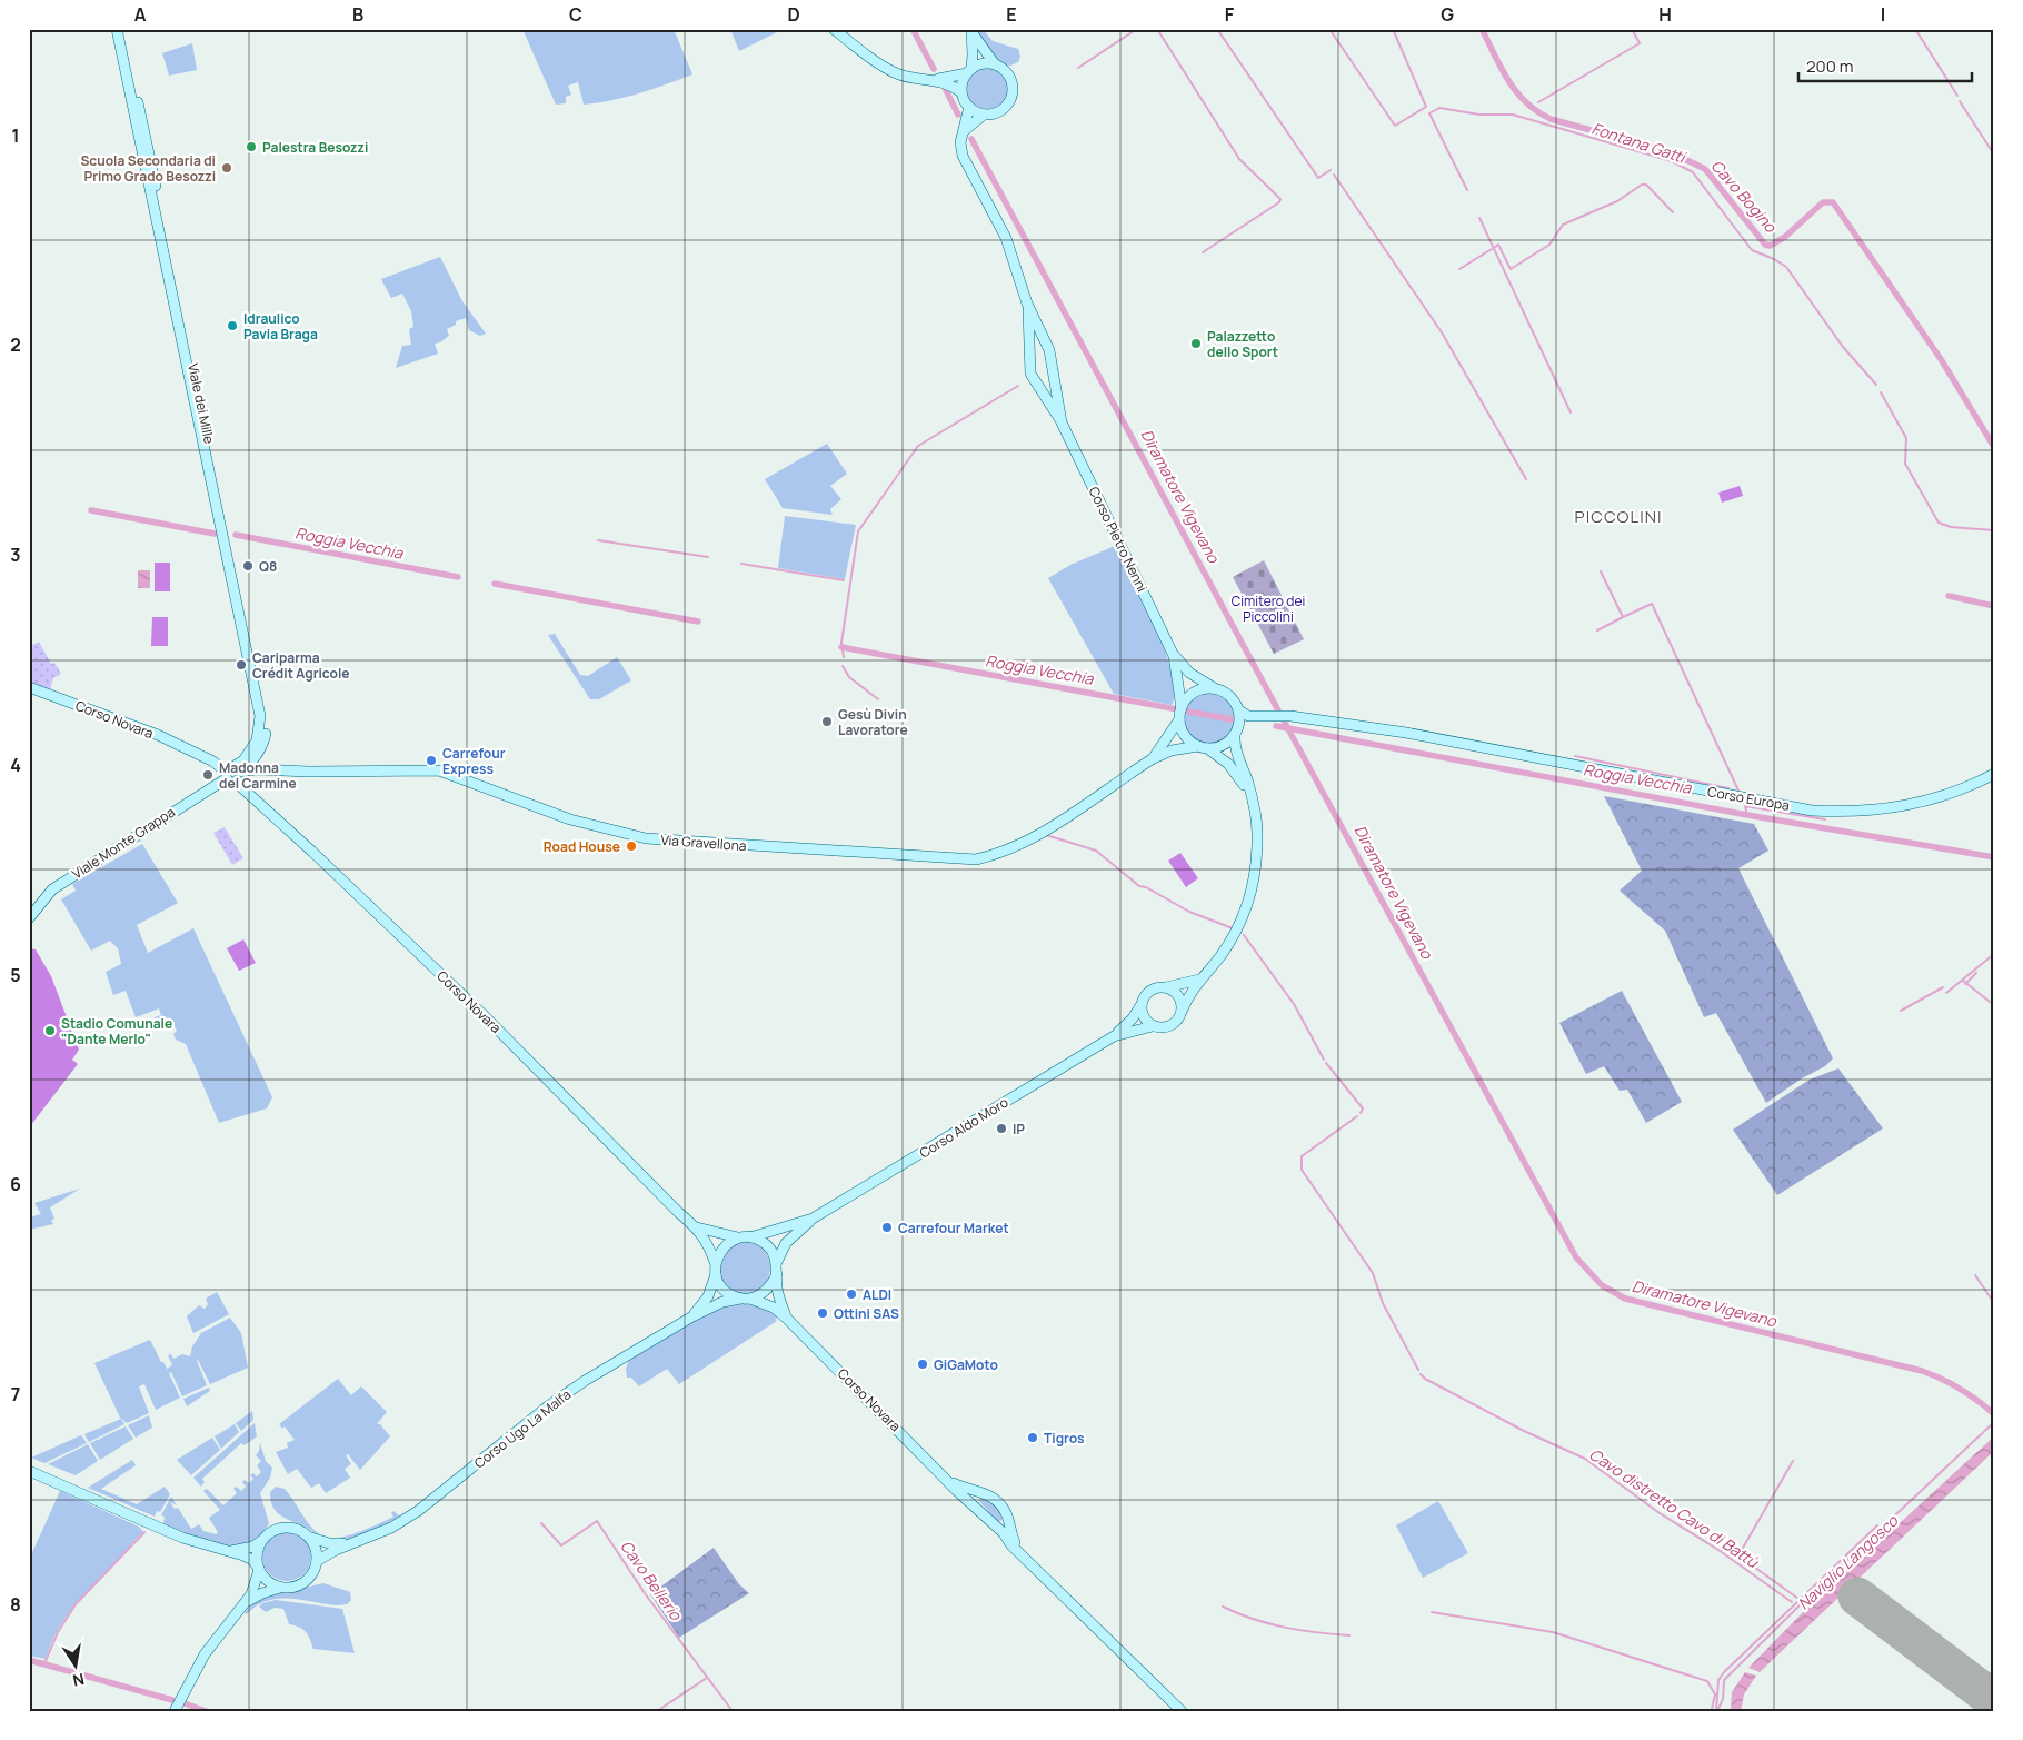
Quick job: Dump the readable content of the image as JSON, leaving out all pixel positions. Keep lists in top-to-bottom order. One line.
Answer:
{"streets":{"main road":["Viale dei Mille","Corso Pietro Nenni","Corso Novara","Corso Europa","Viale Monte Grappa","Via Gravellona","Corso Aldo Moro","Corso Ugo La Malfa"]},"crossings":[["Viale dei Mille","Corso Novara"],["Viale dei Mille","Viale Monte Grappa"],["Viale dei Mille","Via Gravellona"],["Corso Pietro Nenni","Corso Europa"],["Corso Pietro Nenni","Via Gravellona"],["Corso Novara","Viale Monte Grappa"],["Corso Novara","Via Gravellona"],["Corso Novara","Corso Aldo Moro"],["Corso Novara","Corso Ugo La Malfa"],["Corso Europa","Via Gravellona"],["Viale Monte Grappa","Via Gravellona"],["Corso Aldo Moro","Corso Ugo La Malfa"]],"districts":["PICCOLINI"],"water":["Fontana Gatti","Cavo Bogino","Diramatore Vigevano","Roggia Vecchia","Cavo distretto Cavo di Battù","Naviglio Langosco","Cavo Bellerio"],"parks":["Cimitero dei Piccolini"],"places":["Palestra Besozzi","Scuola Secondaria di Primo Grado Besozzi","Idraulico Pavia Braga","Palazzetto dello Sport","Q8","Cariparma Crédit Agricole","Gesù Divin Lavoratore","Carrefour Express","Madonna del Carmine","Road House","Stadio Comunale \"Dante Merlo\"","IP","Carrefour Market","ALDI","Ottini SAS","GiGaMoto","Tigros"],"scale_bar":"200 m","north":"bottom","grid":{"columns":["A","B","C","D","E","F","G","H","I"],"rows":["1","2","3","4","5","6","7","8"]}}
